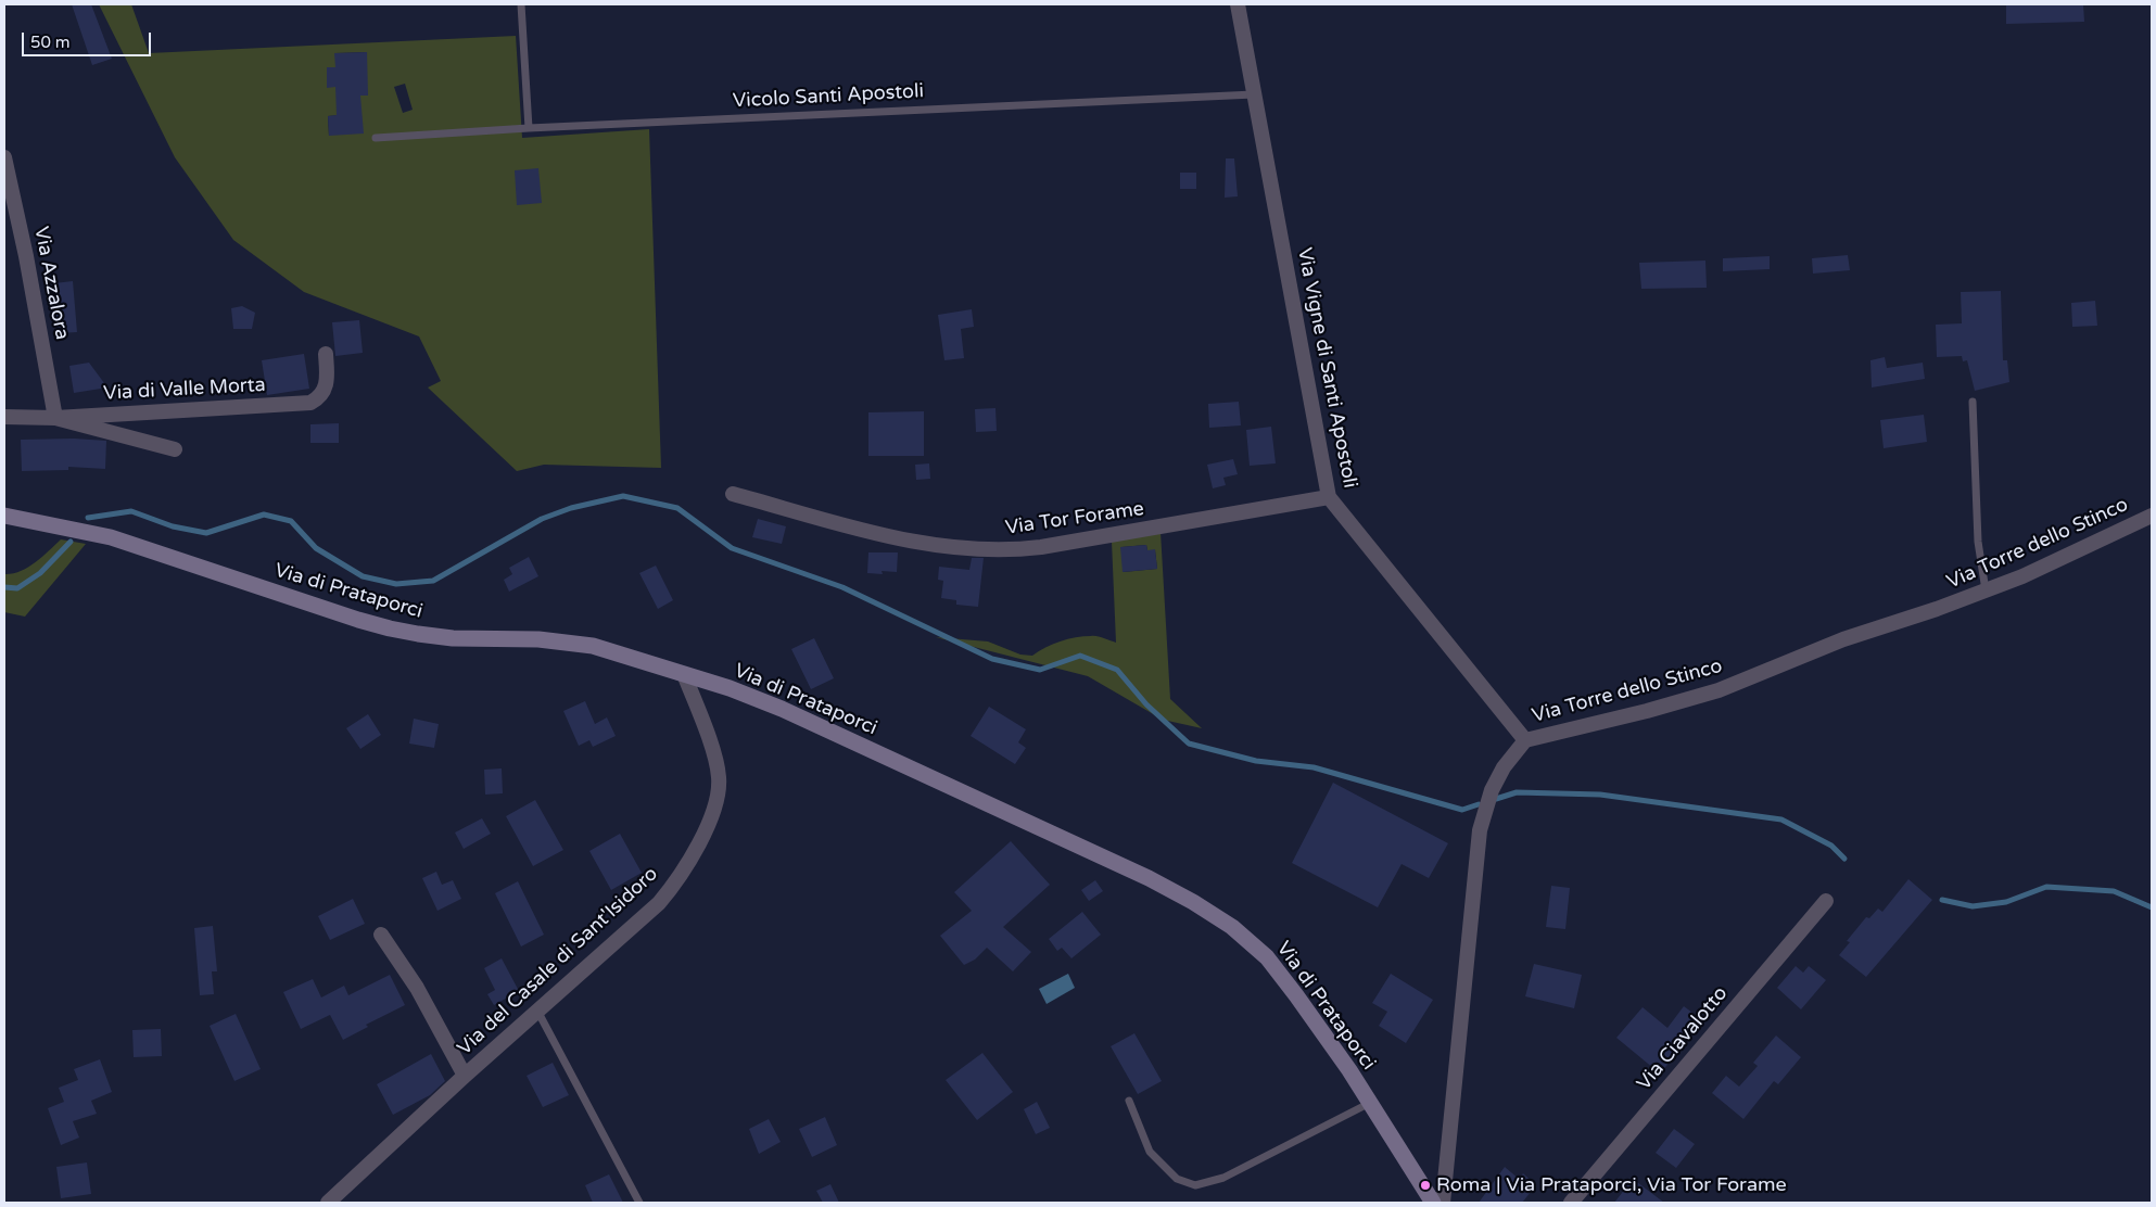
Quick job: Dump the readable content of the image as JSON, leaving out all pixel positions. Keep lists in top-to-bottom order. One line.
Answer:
{"streets":{"street":["Via Azzalora","Via Vigne di Santi Apostoli","Via di Valle Morta","Via Tor Forame","Via Torre dello Stinco","Via di Prataporci","Via del Casale di Sant'Isidoro","Via Ciavalotto"],"lane":["Vicolo Santi Apostoli"]},"crossings":[["Vicolo Santi Apostoli","Via Vigne di Santi Apostoli"],["Via Azzalora","Via di Valle Morta"],["Via Vigne di Santi Apostoli","Via Tor Forame"],["Via Vigne di Santi Apostoli","Via Torre dello Stinco"],["Via di Prataporci","Via del Casale di Sant'Isidoro"]],"places":["Roma | Via Prataporci, Via Tor Forame"],"scale_bar":"50 m"}
